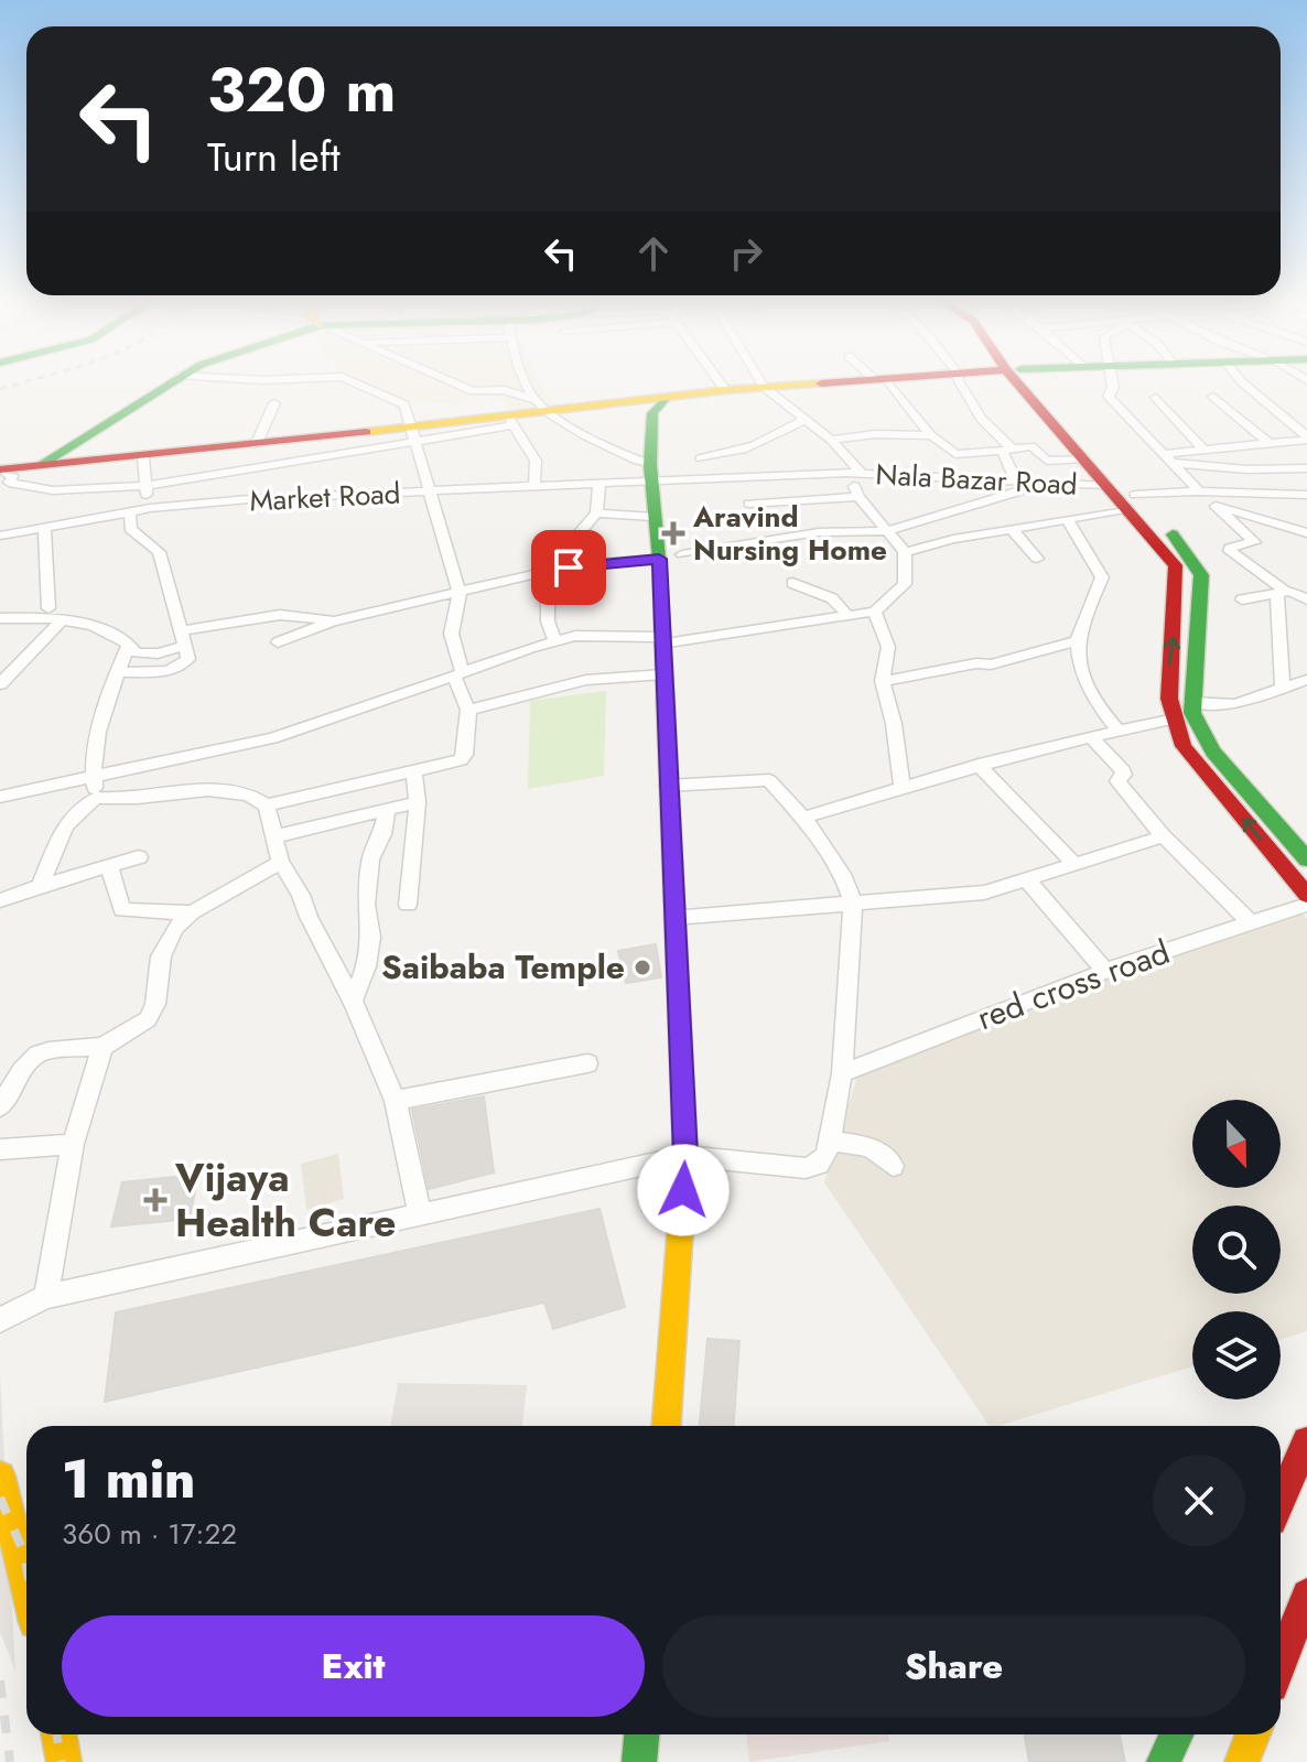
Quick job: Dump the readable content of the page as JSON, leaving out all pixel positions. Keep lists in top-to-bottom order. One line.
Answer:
{"streets":{"street":["Nala Bazar Road","Market Road","red cross road"]},"crossings":[["Nala Bazar Road","Market Road"]],"places":{"health":["Aravind Nursing Home","Vijaya Health Care"],"other":["Saibaba Temple"]},"north":"bottom","page":{"turn":["320 m","Turn left"],"heading":["1 min","360 m · 17:22"],"buttons":["Exit","Share"]}}
